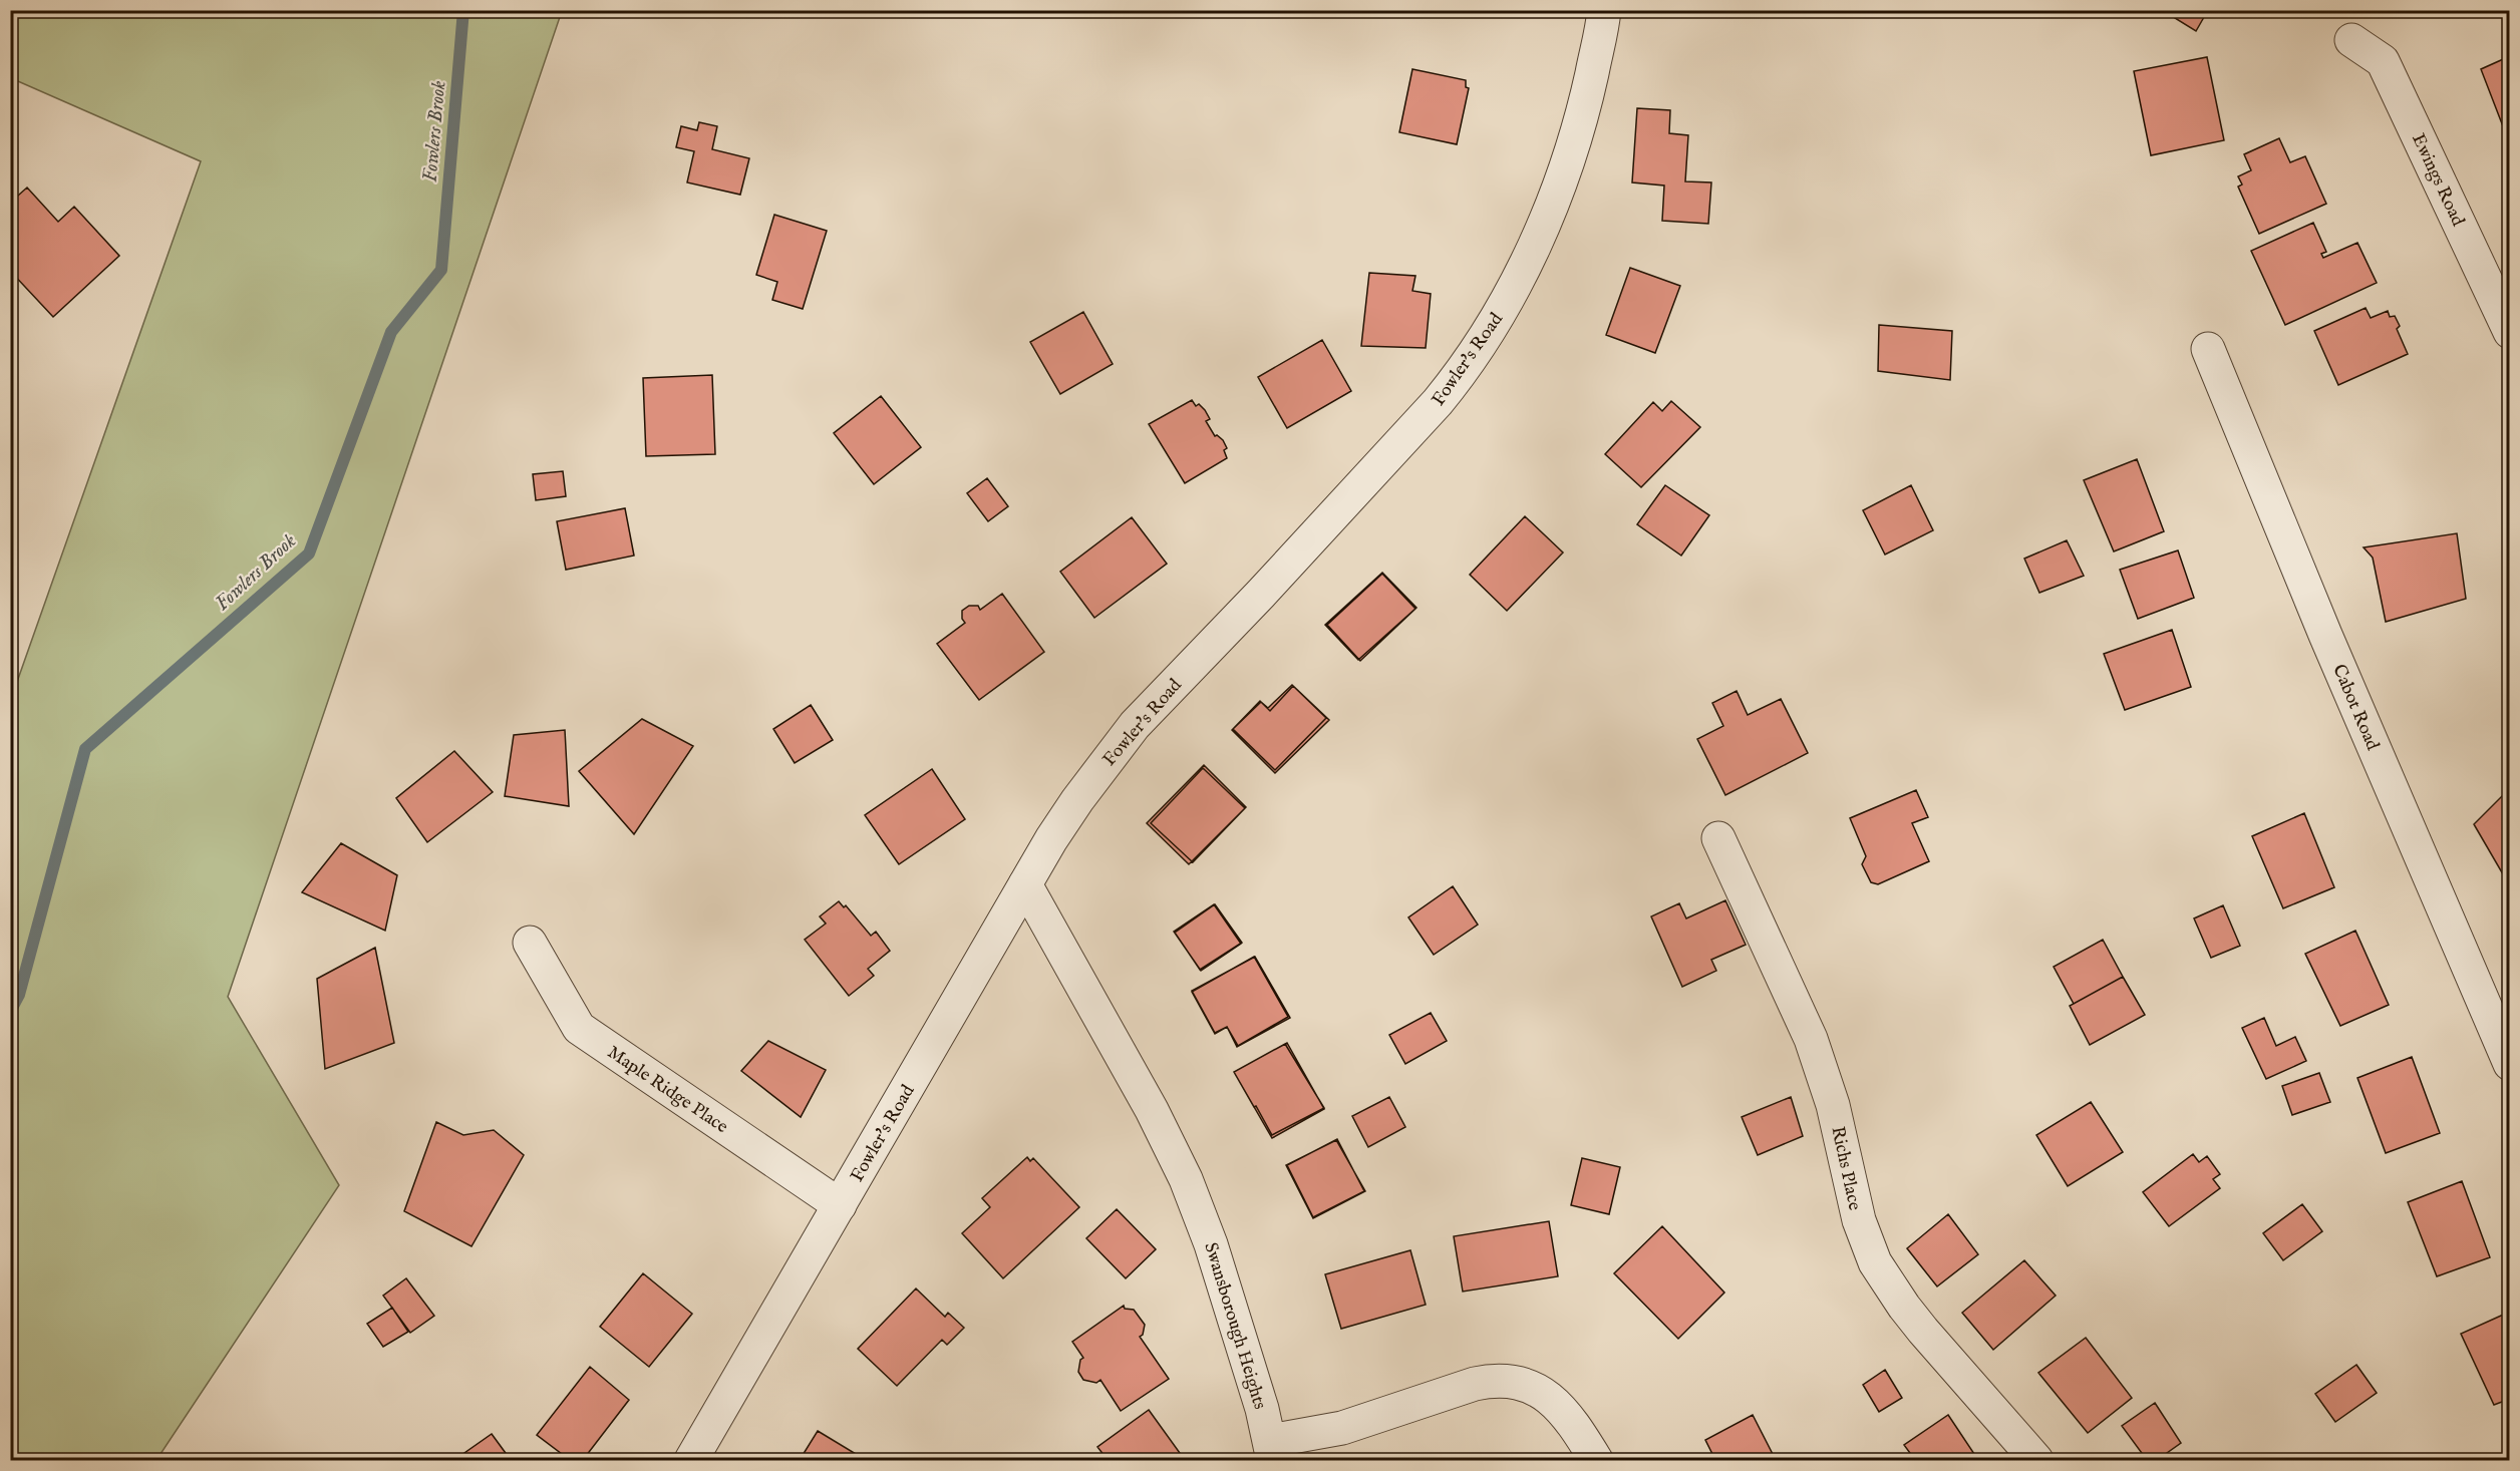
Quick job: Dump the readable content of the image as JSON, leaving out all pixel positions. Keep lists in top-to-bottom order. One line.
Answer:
{"streets":{"street":["Ewings Road","Fowler's Road","Cabot Road","Maple Ridge Place","Richs Place","Swansborough Heights"]},"crossings":[["Fowler's Road","Maple Ridge Place"],["Fowler's Road","Swansborough Heights"]],"water":["Fowlers Brook"]}
